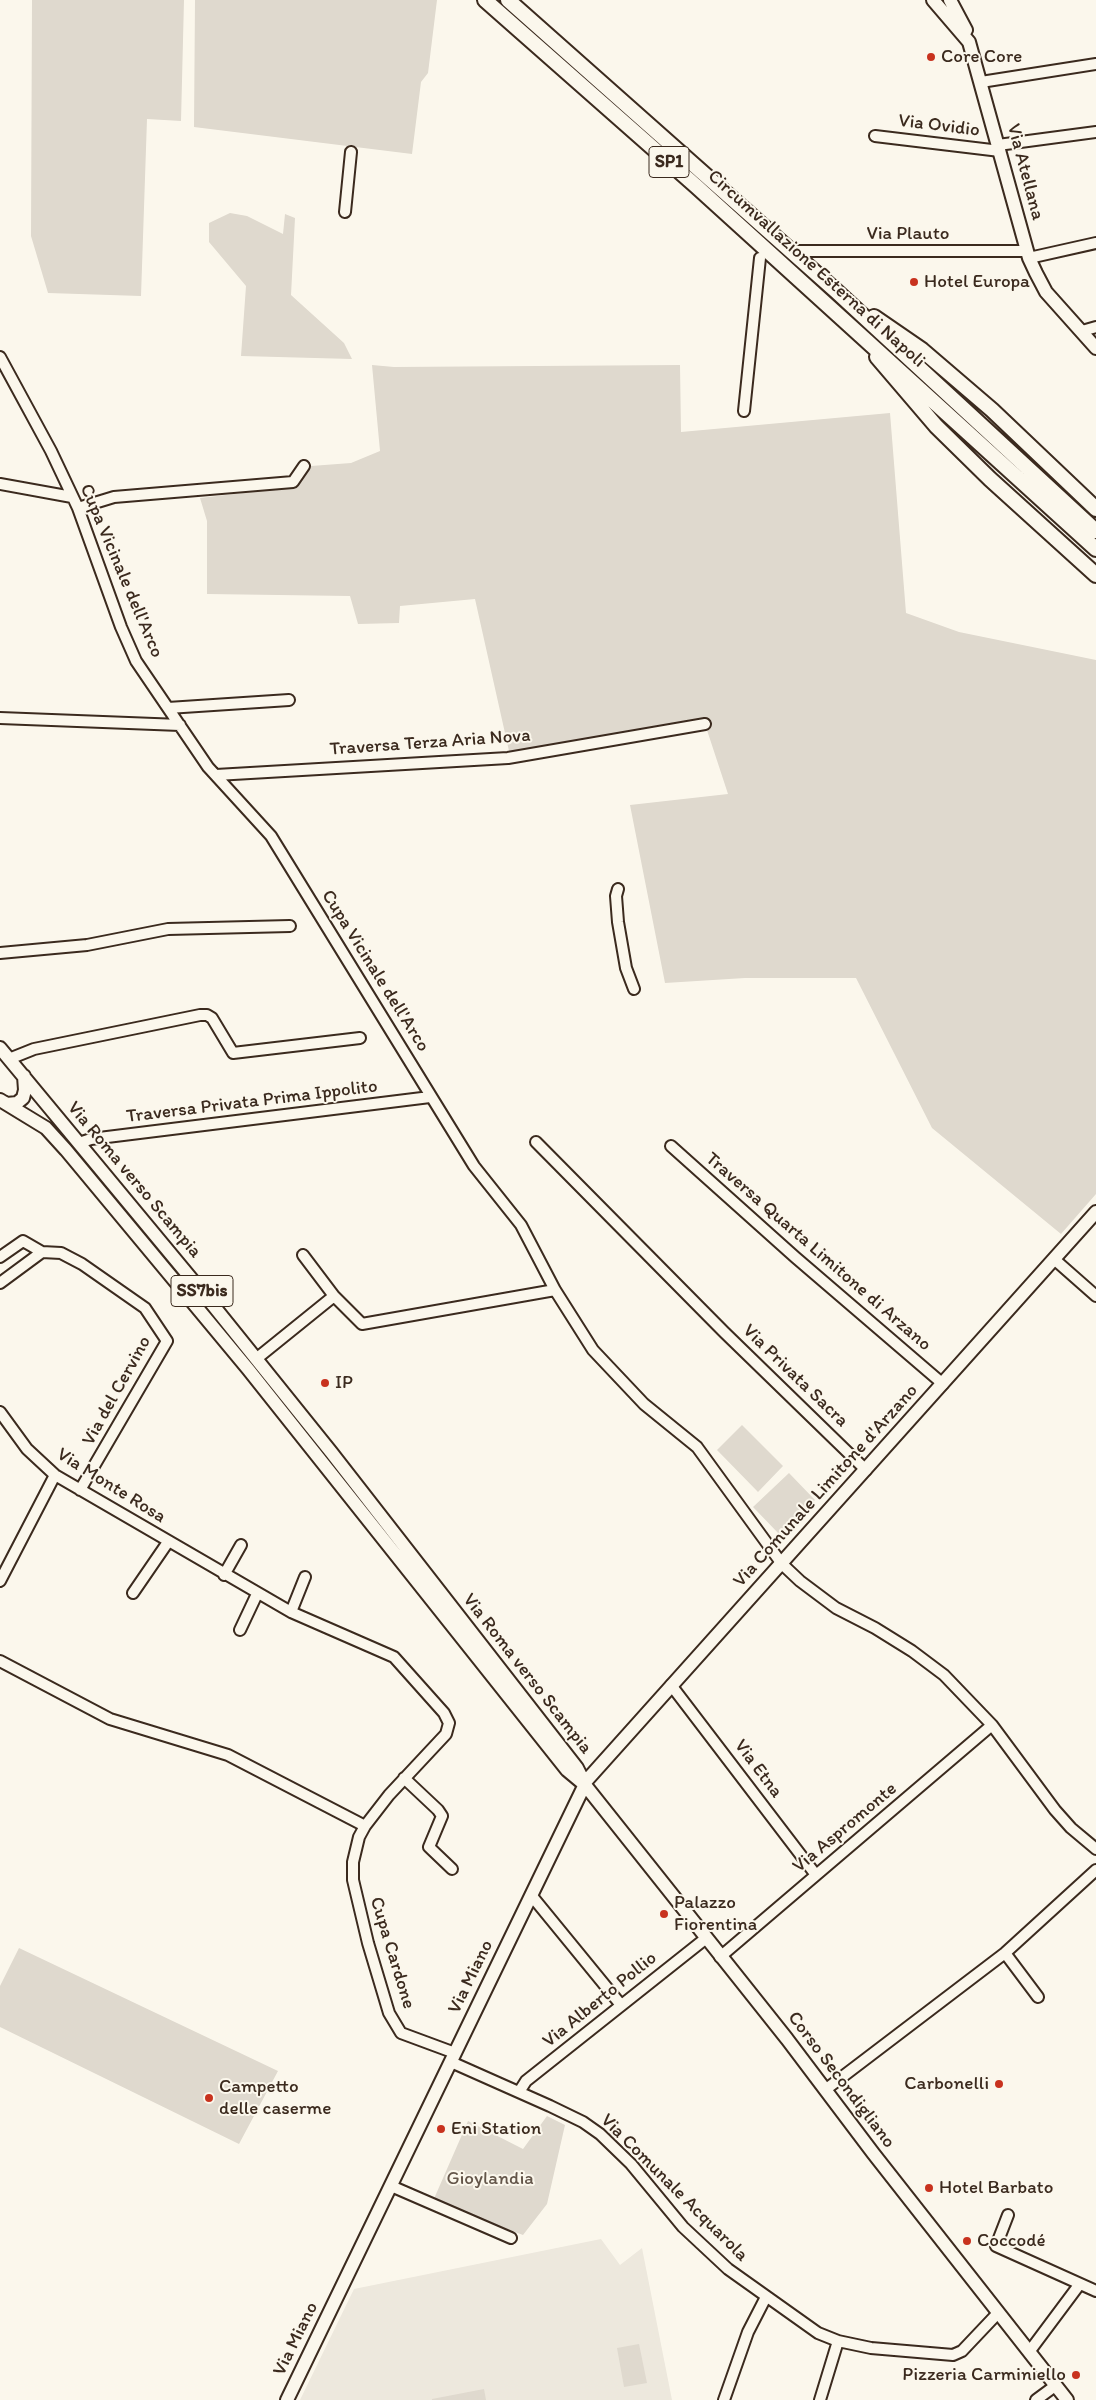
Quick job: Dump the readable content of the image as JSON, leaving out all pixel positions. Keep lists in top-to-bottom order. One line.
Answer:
{"streets":{"highway":["SP1","Circumvallazione Esterna di Napoli"],"main road":["Via Atellana","Via Roma verso Scampia","SS7bis","Via Comunale Limitone d'Arzano","Via Miano","Corso Secondigliano"],"street":["Via Ovidio","Via Plauto","Cupa Vicinale dell'Arco","Traversa Terza Aria Nova","Traversa Privata Prima Ippolito","Traversa Quarta Limitone di Arzano","Via Privata Sacra","Via del Cervino","Via Monte Rosa","Via Etna","Via Aspromonte","Cupa Cardone","Via Alberto Pollio","Via Comunale Acquarola"]},"crossings":[["Via Ovidio","Via Atellana"],["Via Atellana","Via Plauto"],["Via Plauto","Circumvallazione Esterna di Napoli"],["Cupa Vicinale dell'Arco","Traversa Terza Aria Nova"],["Cupa Vicinale dell'Arco","Traversa Privata Prima Ippolito"],["Cupa Vicinale dell'Arco","Via Comunale Limitone d'Arzano"],["Cupa Vicinale dell'Arco","Via Aspromonte"],["Traversa Privata Prima Ippolito","Via Roma verso Scampia"],["Via Roma verso Scampia","Via Comunale Limitone d'Arzano"],["Via Roma verso Scampia","Via Miano"],["Via Roma verso Scampia","Corso Secondigliano"],["Traversa Quarta Limitone di Arzano","Via Comunale Limitone d'Arzano"],["Via Privata Sacra","Via Comunale Limitone d'Arzano"],["Via del Cervino","Via Monte Rosa"],["Via Monte Rosa","Cupa Cardone"],["Via Comunale Limitone d'Arzano","Via Etna"],["Via Comunale Limitone d'Arzano","Via Miano"],["Via Comunale Limitone d'Arzano","Corso Secondigliano"],["Via Etna","Via Aspromonte"],["Via Aspromonte","Corso Secondigliano"],["Cupa Cardone","Via Miano"],["Cupa Cardone","Via Comunale Acquarola"],["Via Miano","Corso Secondigliano"],["Via Miano","Via Comunale Acquarola"],["Via Alberto Pollio","Corso Secondigliano"],["Via Alberto Pollio","Via Comunale Acquarola"],["Corso Secondigliano","Via Comunale Acquarola"]],"parks":["Gioylandia"],"places":["Core Core","Hotel Europa","IP","Palazzo Fiorentina","Carbonelli","Campetto delle caserme","Eni Station","Hotel Barbato","Coccodé","Pizzeria Carminiello"]}
